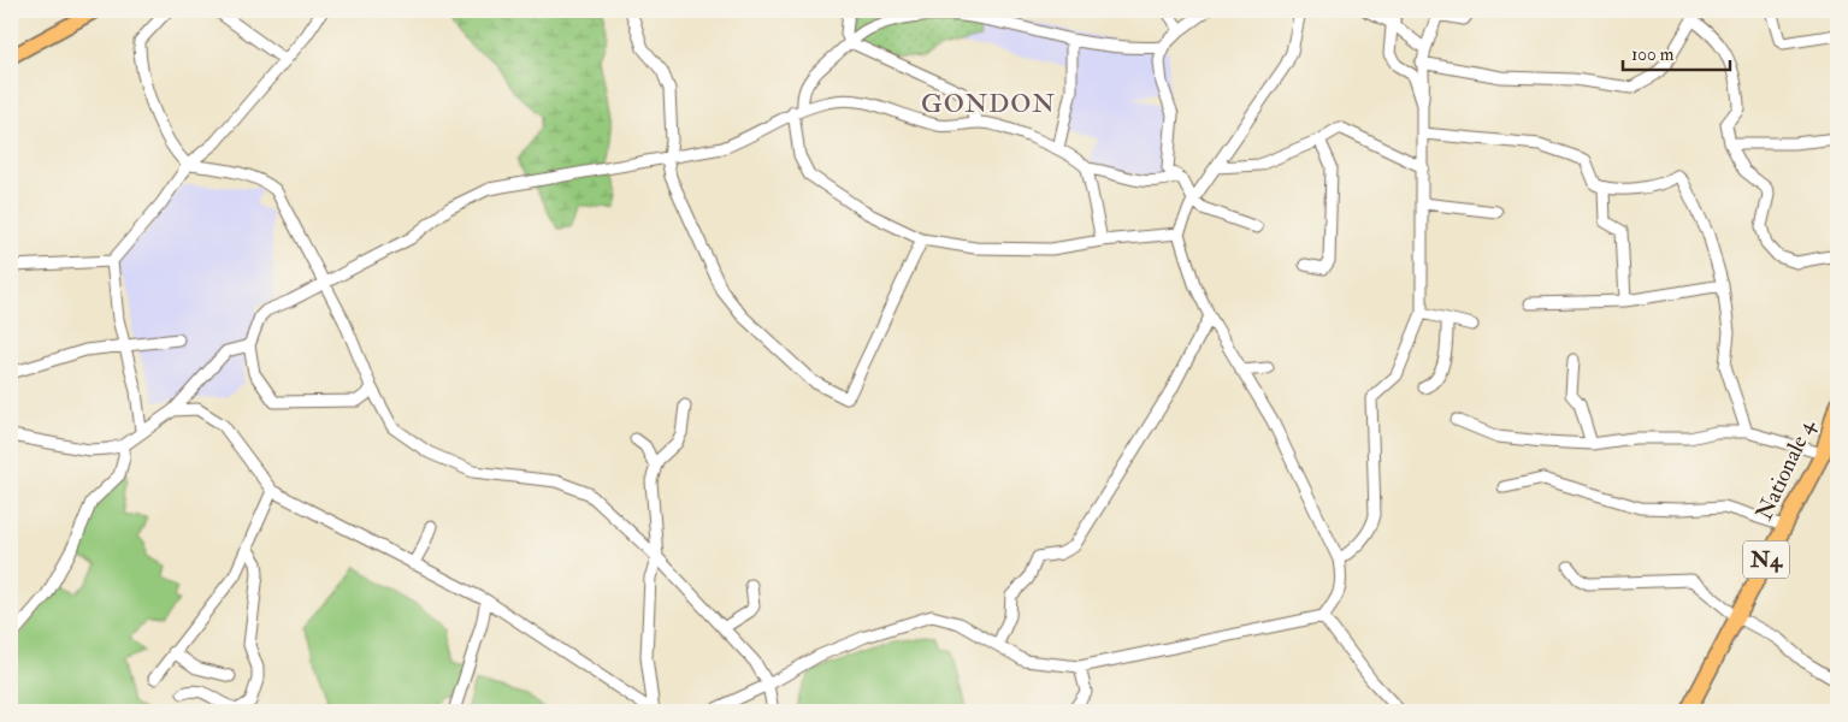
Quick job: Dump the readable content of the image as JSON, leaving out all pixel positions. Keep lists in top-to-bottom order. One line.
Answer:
{"streets":{"highway":["Nationale 4","N4"]},"districts":["GONDON"],"scale_bar":"100 m"}
